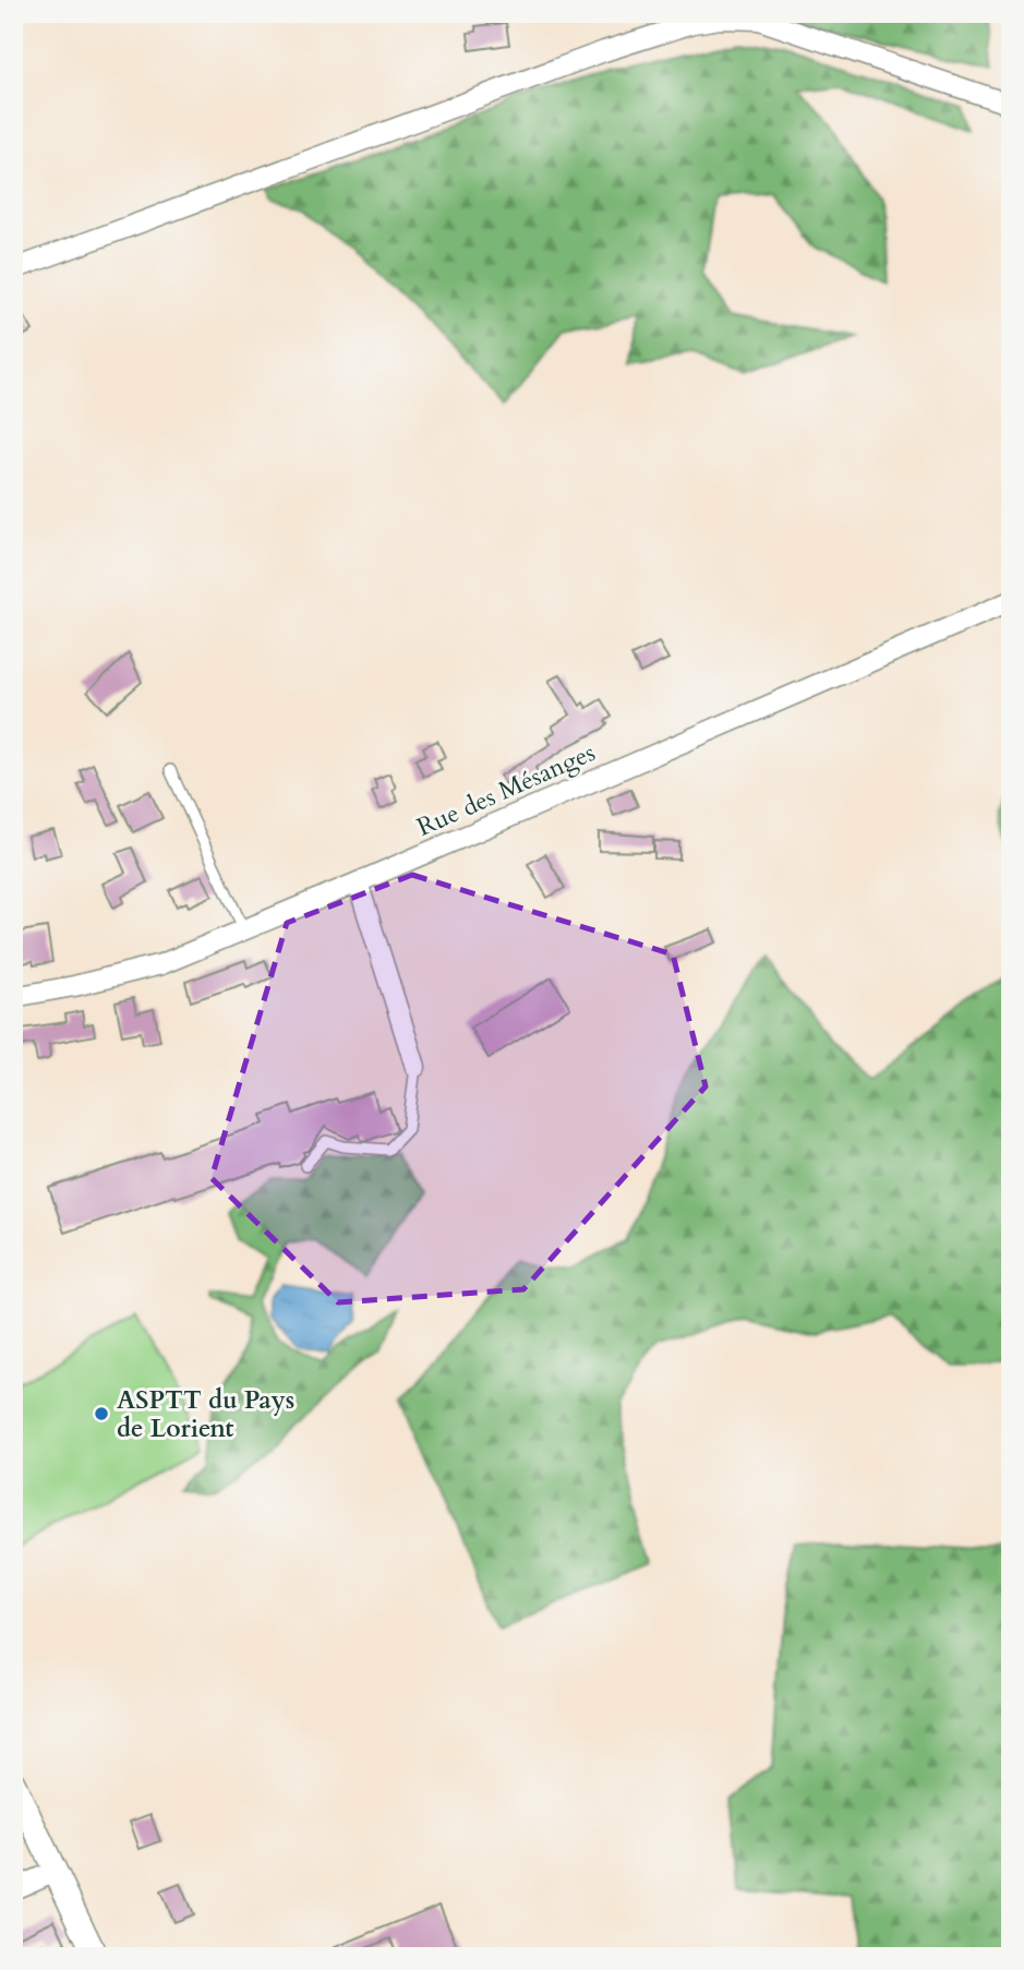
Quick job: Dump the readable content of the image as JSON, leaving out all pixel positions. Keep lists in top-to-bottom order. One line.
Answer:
{"streets":{"street":["Rue des Mésanges"]},"places":["ASPTT du Pays de Lorient"]}
